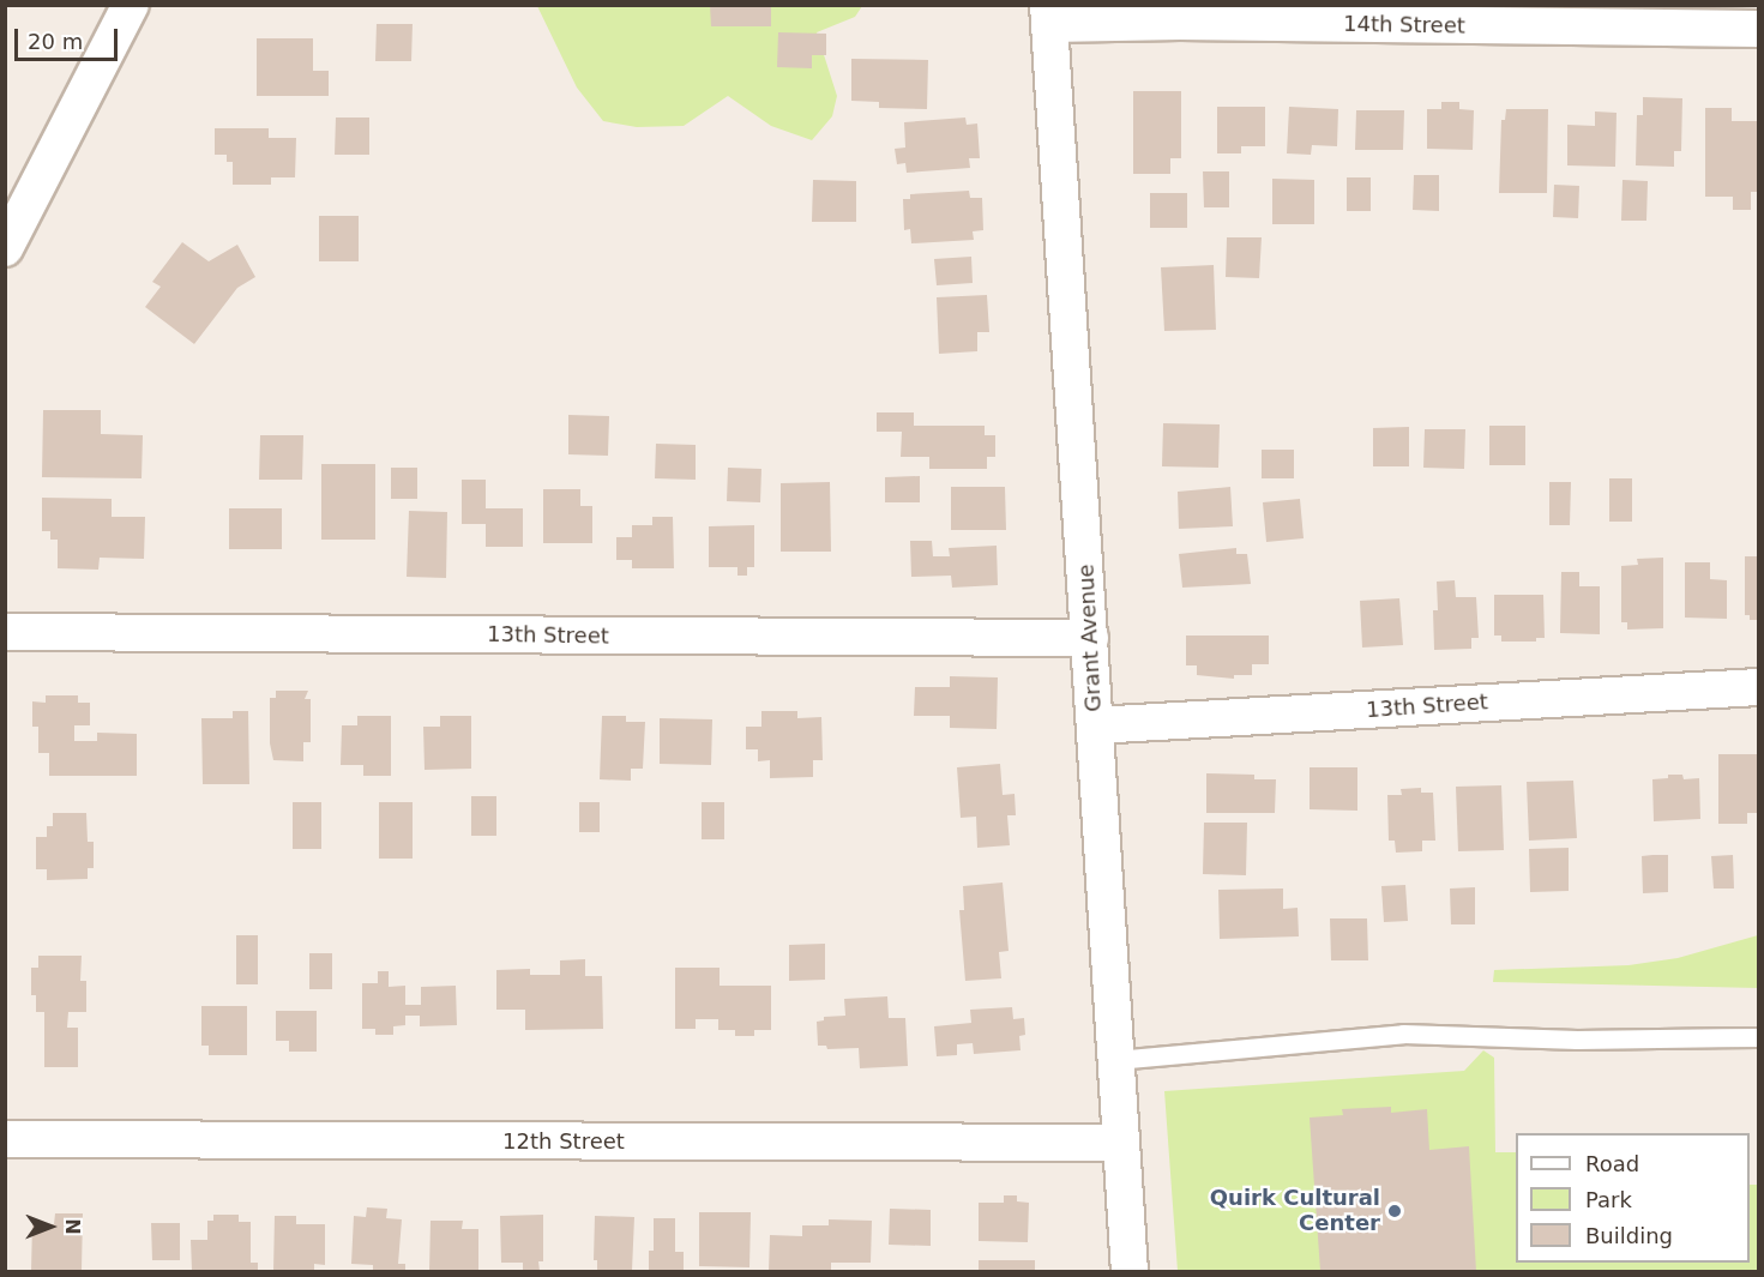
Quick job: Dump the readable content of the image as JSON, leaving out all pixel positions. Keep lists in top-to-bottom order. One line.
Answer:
{"streets":{"street":["14th Street","13th Street","Grant Avenue","12th Street"]},"crossings":[["14th Street","Grant Avenue"],["13th Street","Grant Avenue"],["Grant Avenue","12th Street"]],"places":["Quirk Cultural Center"],"legend":["Road","Park","Building"],"scale_bar":"20 m","north":"right"}
